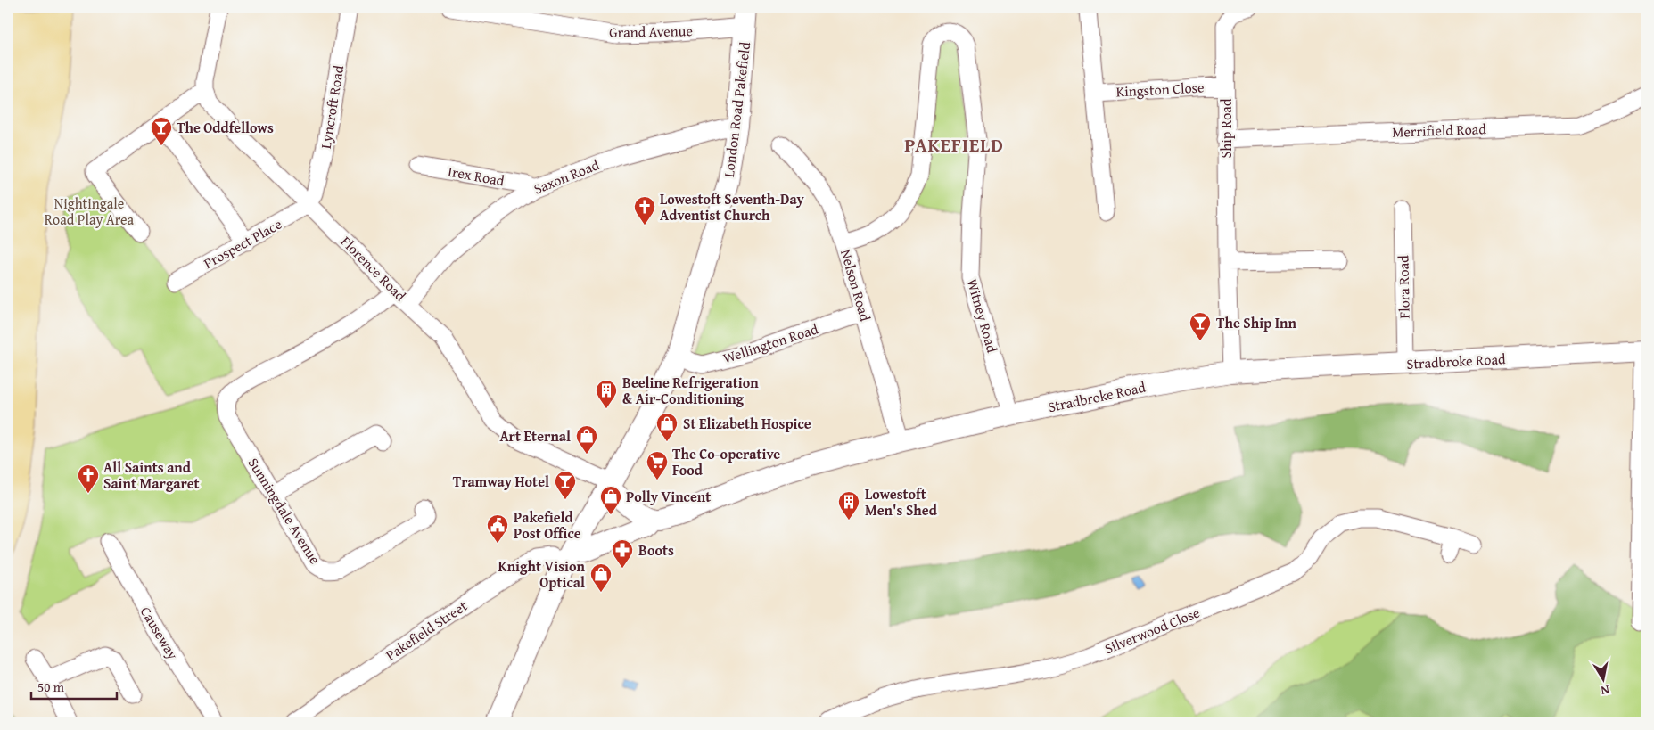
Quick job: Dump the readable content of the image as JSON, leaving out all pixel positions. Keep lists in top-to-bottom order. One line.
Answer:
{"streets":{"main road":["London Road Pakefield","Stradbroke Road"],"street":["Grand Avenue","Kingston Close","Lyncroft Road","Ship Road","Merrifield Road","Irex Road","Saxon Road","Prospect Place","Florence Road","Nelson Road","Flora Road","Witney Road","Wellington Road","Sunningdale Avenue","Pakefield Street","Silverwood Close","Causeway"]},"crossings":[["Grand Avenue","London Road Pakefield"],["Kingston Close","Ship Road"],["Lyncroft Road","Prospect Place"],["Lyncroft Road","Florence Road"],["London Road Pakefield","Saxon Road"],["London Road Pakefield","Florence Road"],["London Road Pakefield","Wellington Road"],["London Road Pakefield","Stradbroke Road"],["London Road Pakefield","Pakefield Street"],["Ship Road","Merrifield Road"],["Ship Road","Stradbroke Road"],["Irex Road","Saxon Road"],["Saxon Road","Florence Road"],["Prospect Place","Florence Road"],["Florence Road","Sunningdale Avenue"],["Nelson Road","Witney Road"],["Nelson Road","Wellington Road"],["Nelson Road","Stradbroke Road"],["Flora Road","Stradbroke Road"],["Witney Road","Stradbroke Road"],["Stradbroke Road","Pakefield Street"]],"districts":["PAKEFIELD"],"parks":["Nightingale Road Play Area"],"places":{"bar":["The Oddfellows","The Ship Inn","Tramway Hotel"],"church":["Lowestoft Seventh-Day Adventist Church","All Saints and Saint Margaret"],"building":["Beeline Refrigeration & Air-Conditioning","Lowestoft Men's Shed"],"shop":["St Elizabeth Hospice","Art Eternal","Polly Vincent","Knight Vision Optical"],"supermarket":["The Co-operative Food"],"public building":["Pakefield Post Office"],"pharmacy":["Boots"]},"scale_bar":"50 m","north":"bottom"}
